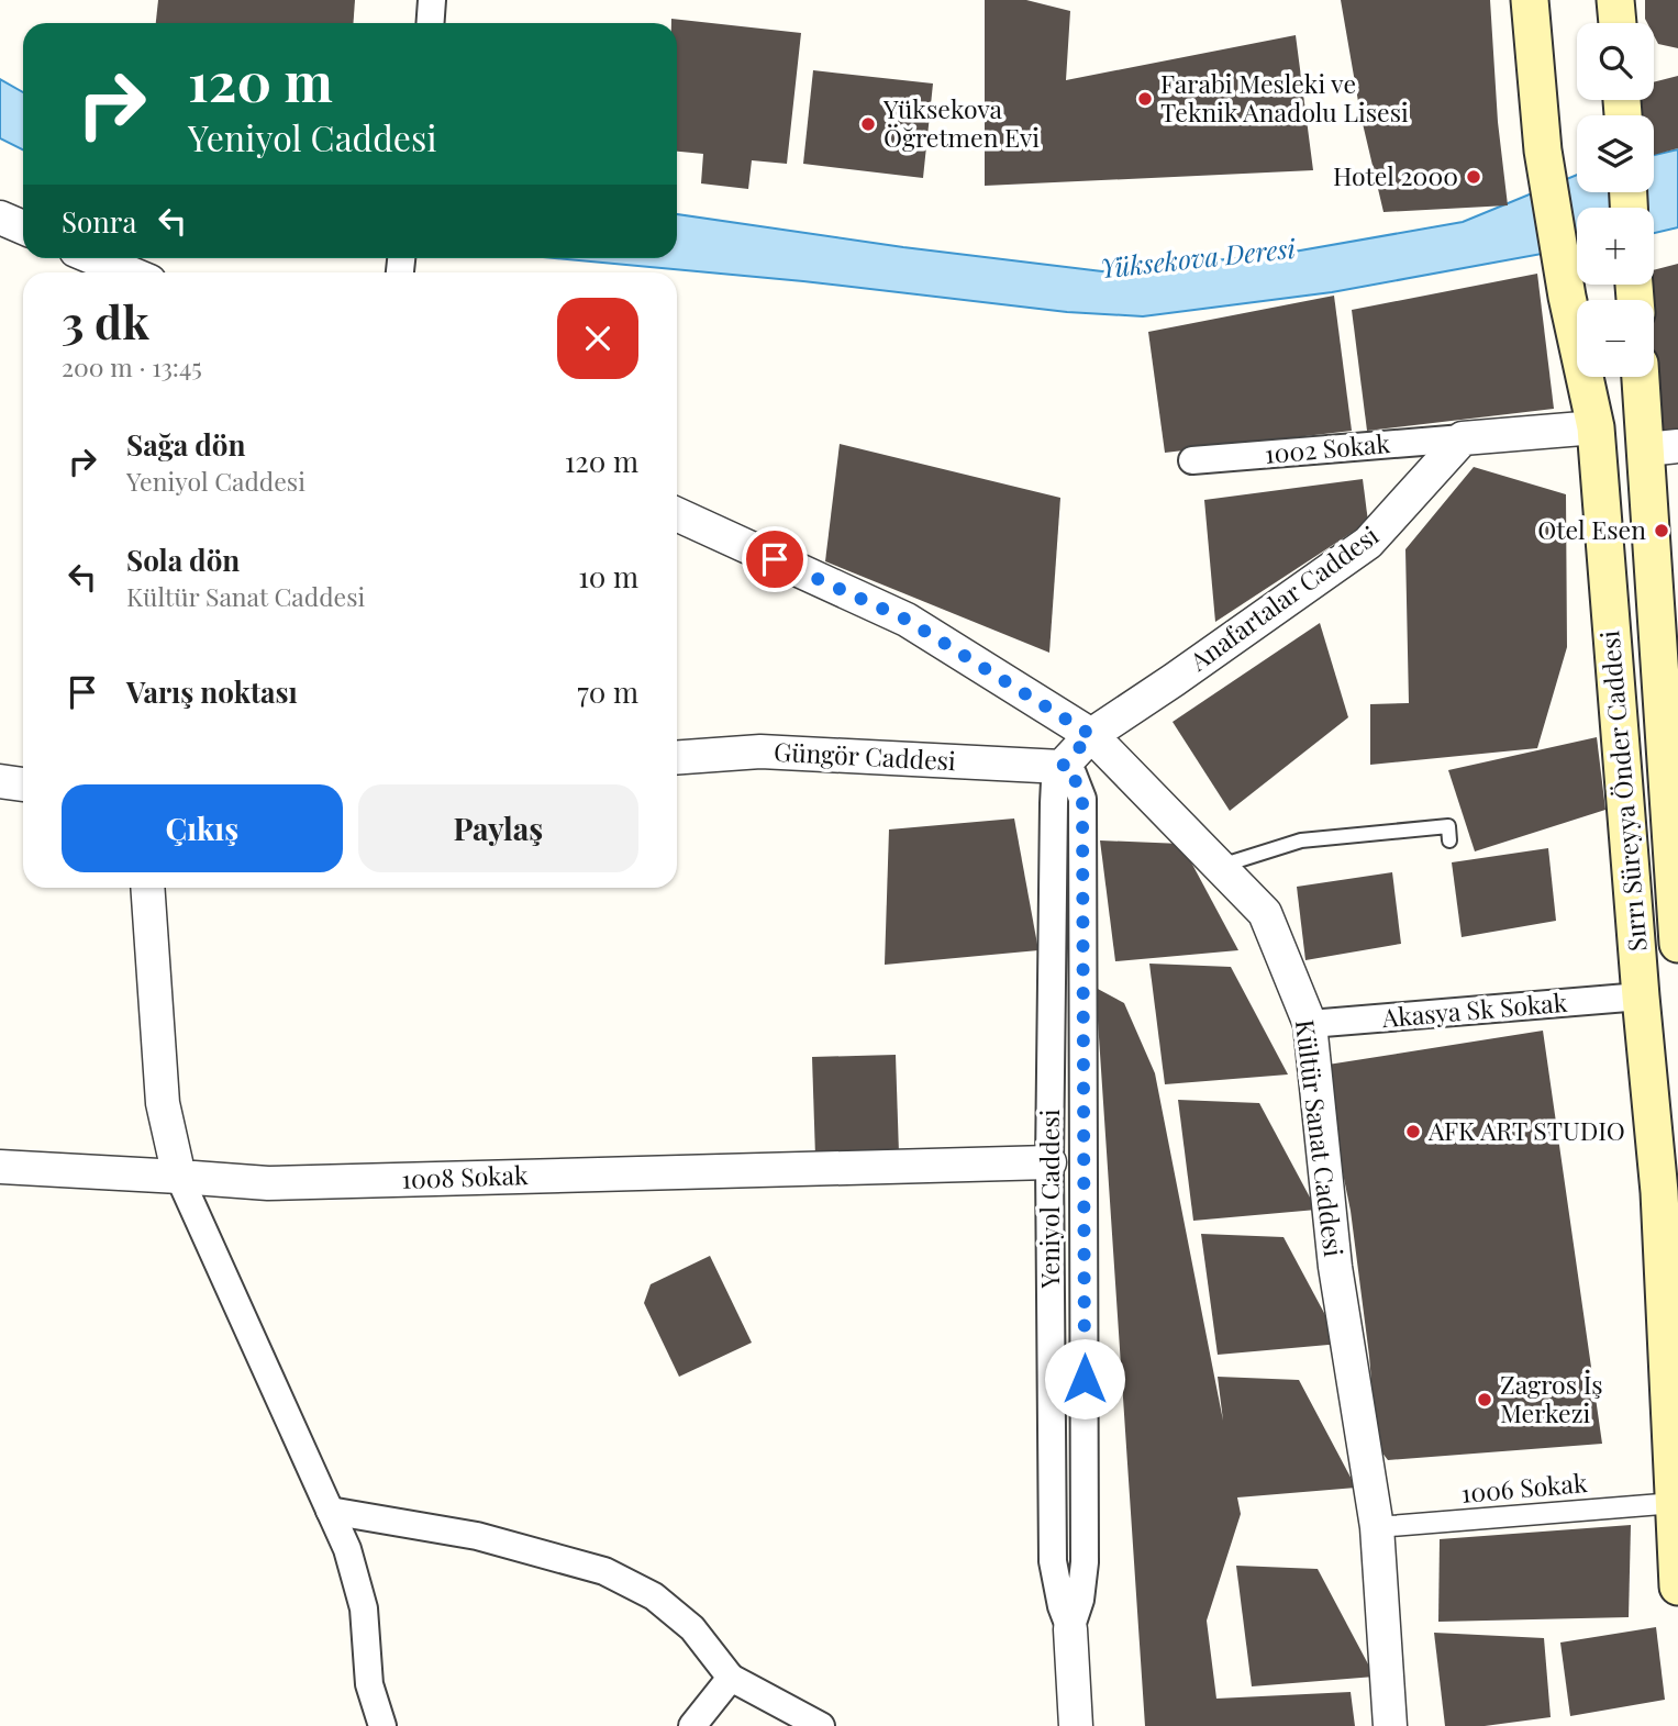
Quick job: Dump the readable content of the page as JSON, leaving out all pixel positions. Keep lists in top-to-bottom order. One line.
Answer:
{"streets":{"main road":["Sırrı Süreyya Önder Caddesi"],"street":["1002 Sokak","Anafartalar Caddesi","Güngör Caddesi","Akasya Sk Sokak","Kültür Sanat Caddesi","1008 Sokak","Yeniyol Caddesi","1006 Sokak"]},"crossings":[["1002 Sokak","Anafartalar Caddesi"],["Anafartalar Caddesi","Kültür Sanat Caddesi"],["Güngör Caddesi","Yeniyol Caddesi"],["Sırrı Süreyya Önder Caddesi","Akasya Sk Sokak"],["Sırrı Süreyya Önder Caddesi","1006 Sokak"],["Akasya Sk Sokak","Kültür Sanat Caddesi"],["Kültür Sanat Caddesi","1006 Sokak"],["1008 Sokak","Yeniyol Caddesi"]],"water":["Yüksekova Deresi"],"places":["Farabi Mesleki ve Teknik Anadolu Lisesi","Yüksekova Öğretmen Evi","Hotel 2000","Otel Esen","AFK ART STUDIO","Zagros İş Merkezi"],"page":{"map_buttons":["+","−"],"turn":["120 m","Yeniyol Caddesi"],"then":"Sonra","heading":["3 dk","200 m · 13:45"],"list":[{"name":"Sağa dön","note":"Yeniyol Caddesi","value":"120 m"},{"name":"Sola dön","note":"Kültür Sanat Caddesi","value":"10 m"},{"name":"Varış noktası","value":"70 m"}],"buttons":["Çıkış","Paylaş"]}}
